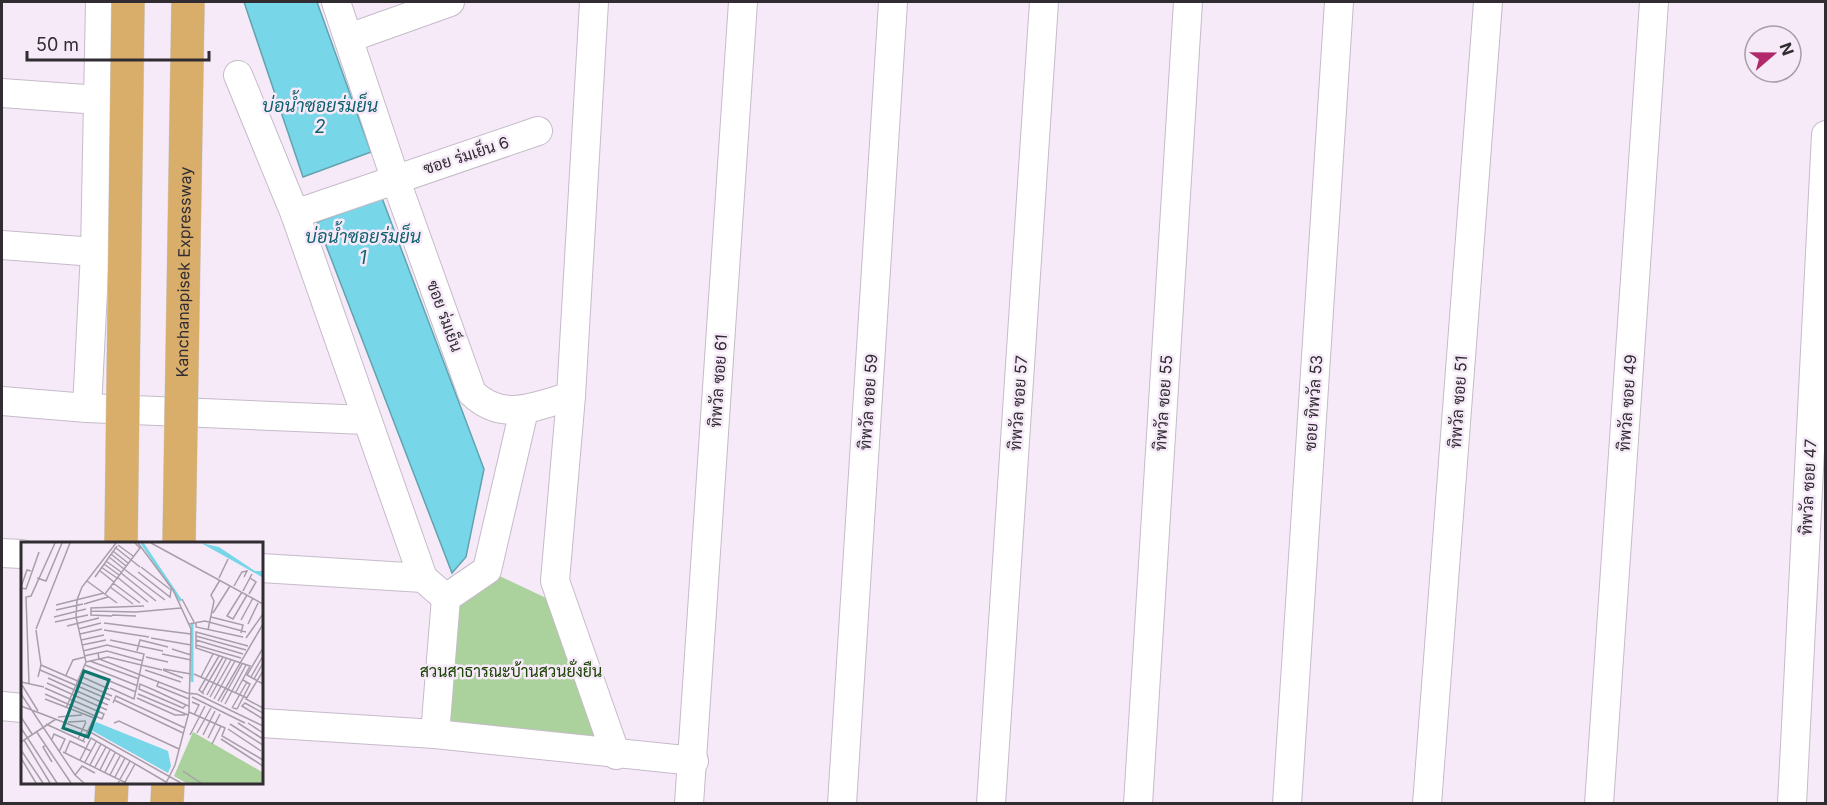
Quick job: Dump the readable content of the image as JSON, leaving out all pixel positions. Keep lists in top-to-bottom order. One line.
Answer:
{"streets":{"highway":["Kanchanapisek Expressway"],"street":["ซอย ร่มเย็น 6","ซอย ร่มเย็น","ทิพวัล ซอย 61","ทิพวัล ซอย 59","ทิพวัล ซอย 51","ทิพวัล ซอย 57","ทิพวัล ซอย 55","ซอย ทิพวัล 53","ทิพวัล ซอย 49","ทิพวัล ซอย 47"]},"crossings":[["ซอย ร่มเย็น 6","ซอย ร่มเย็น"]],"water":["บ่อน้ำซอยร่มย็น 2","บ่อน้ำซอยร่มย็น 1"],"parks":["สวนสาธารณะบ้านสวนยั่งยืน"],"scale_bar":"50 m","north":"right"}
